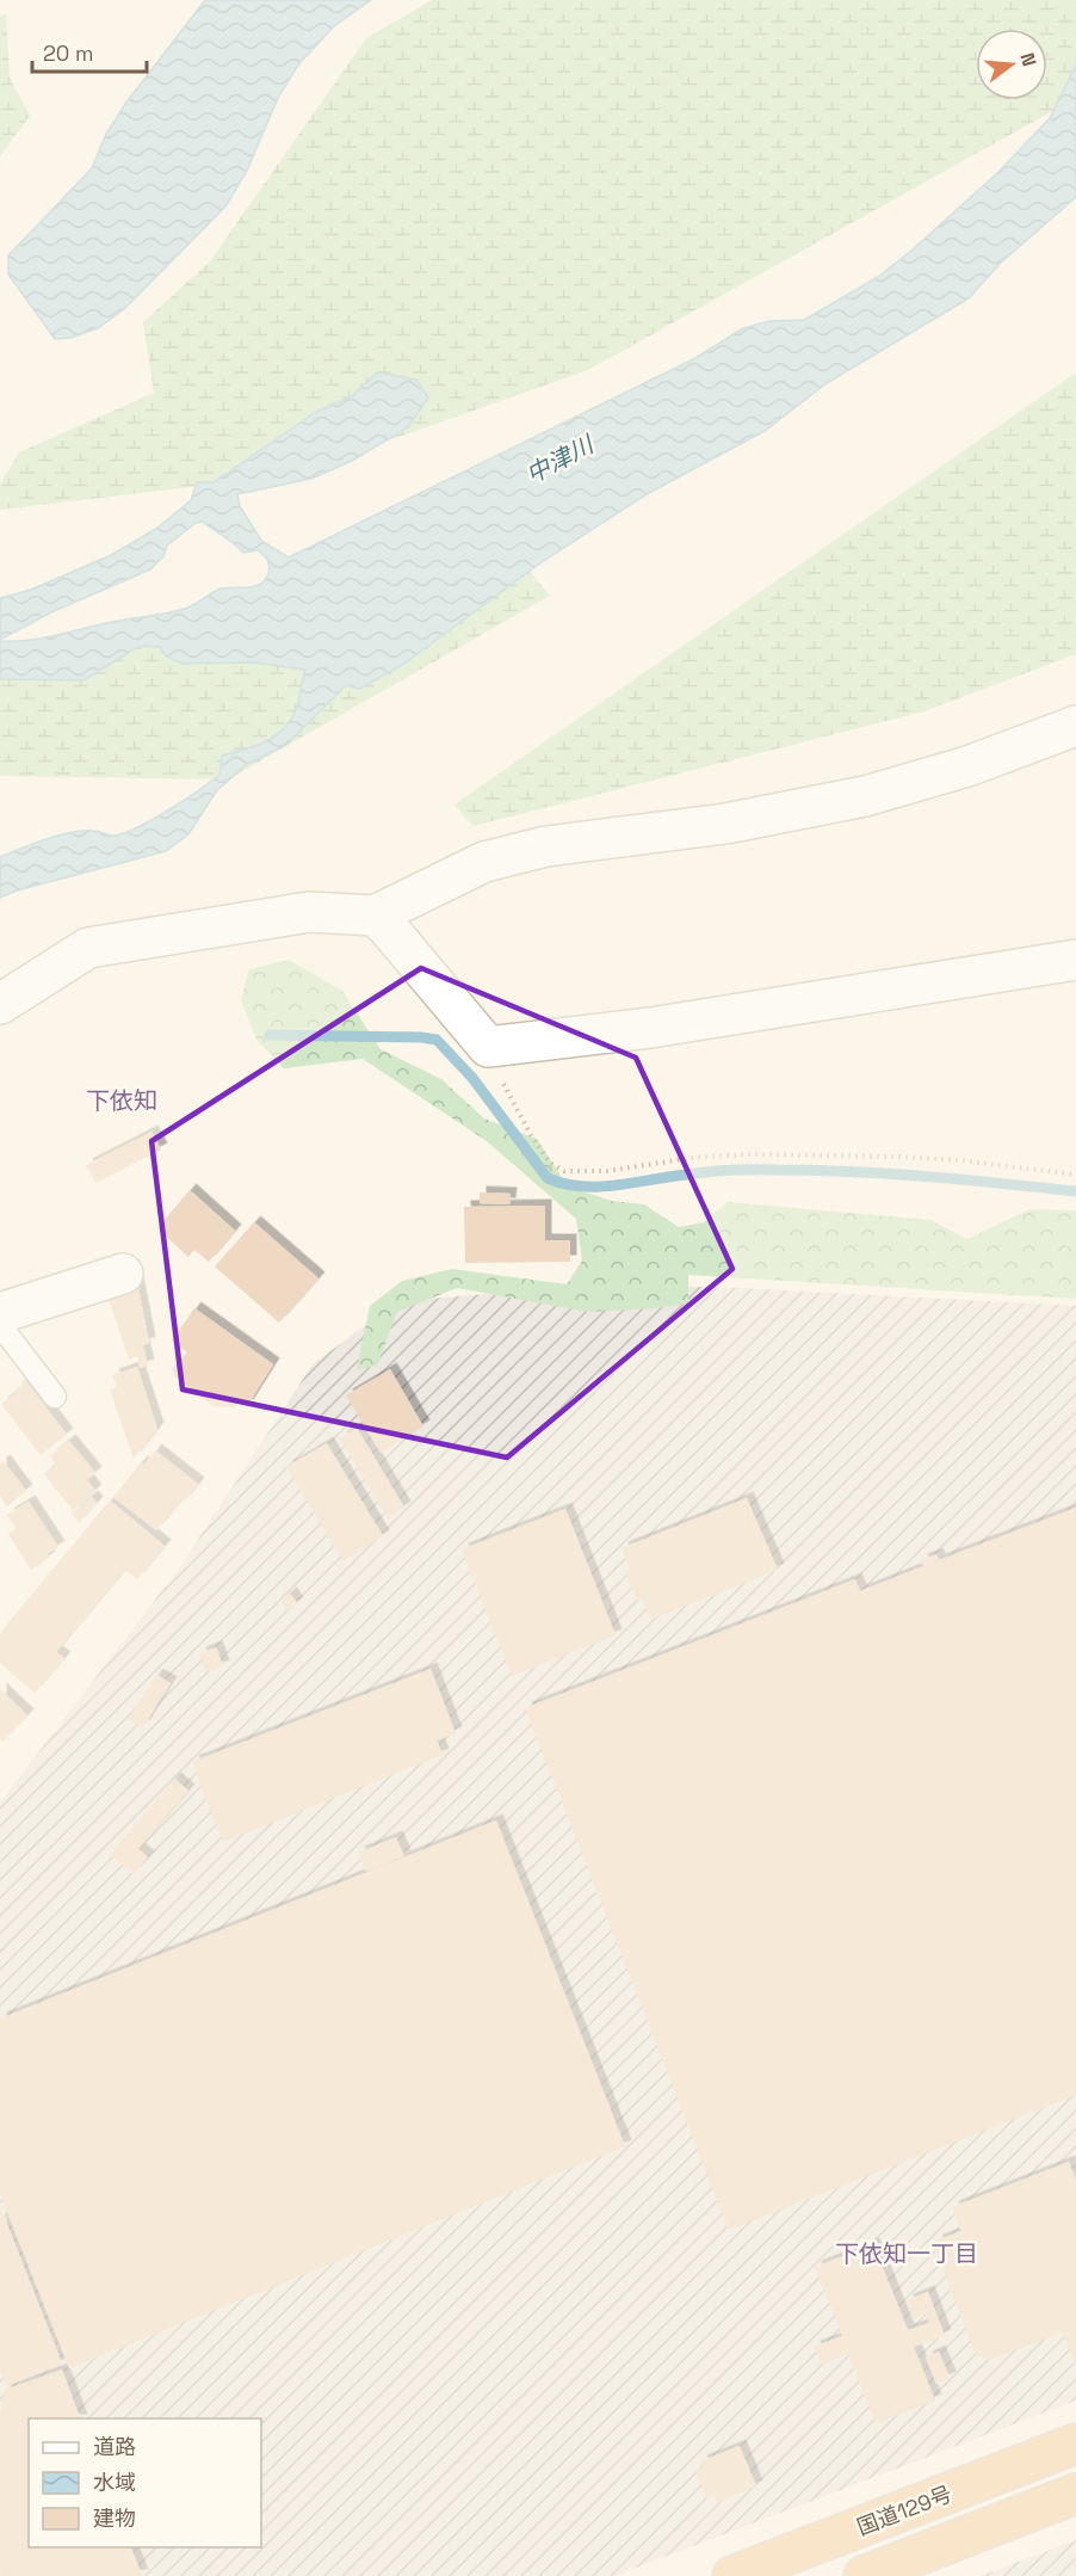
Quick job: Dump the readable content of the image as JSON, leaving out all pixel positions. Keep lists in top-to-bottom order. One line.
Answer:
{"streets":{"highway":["国道129号"]},"districts":["下依知","下依知一丁目"],"water":["中津川"],"legend":["道路","水域","建物"],"scale_bar":"20 m","north":"right"}
